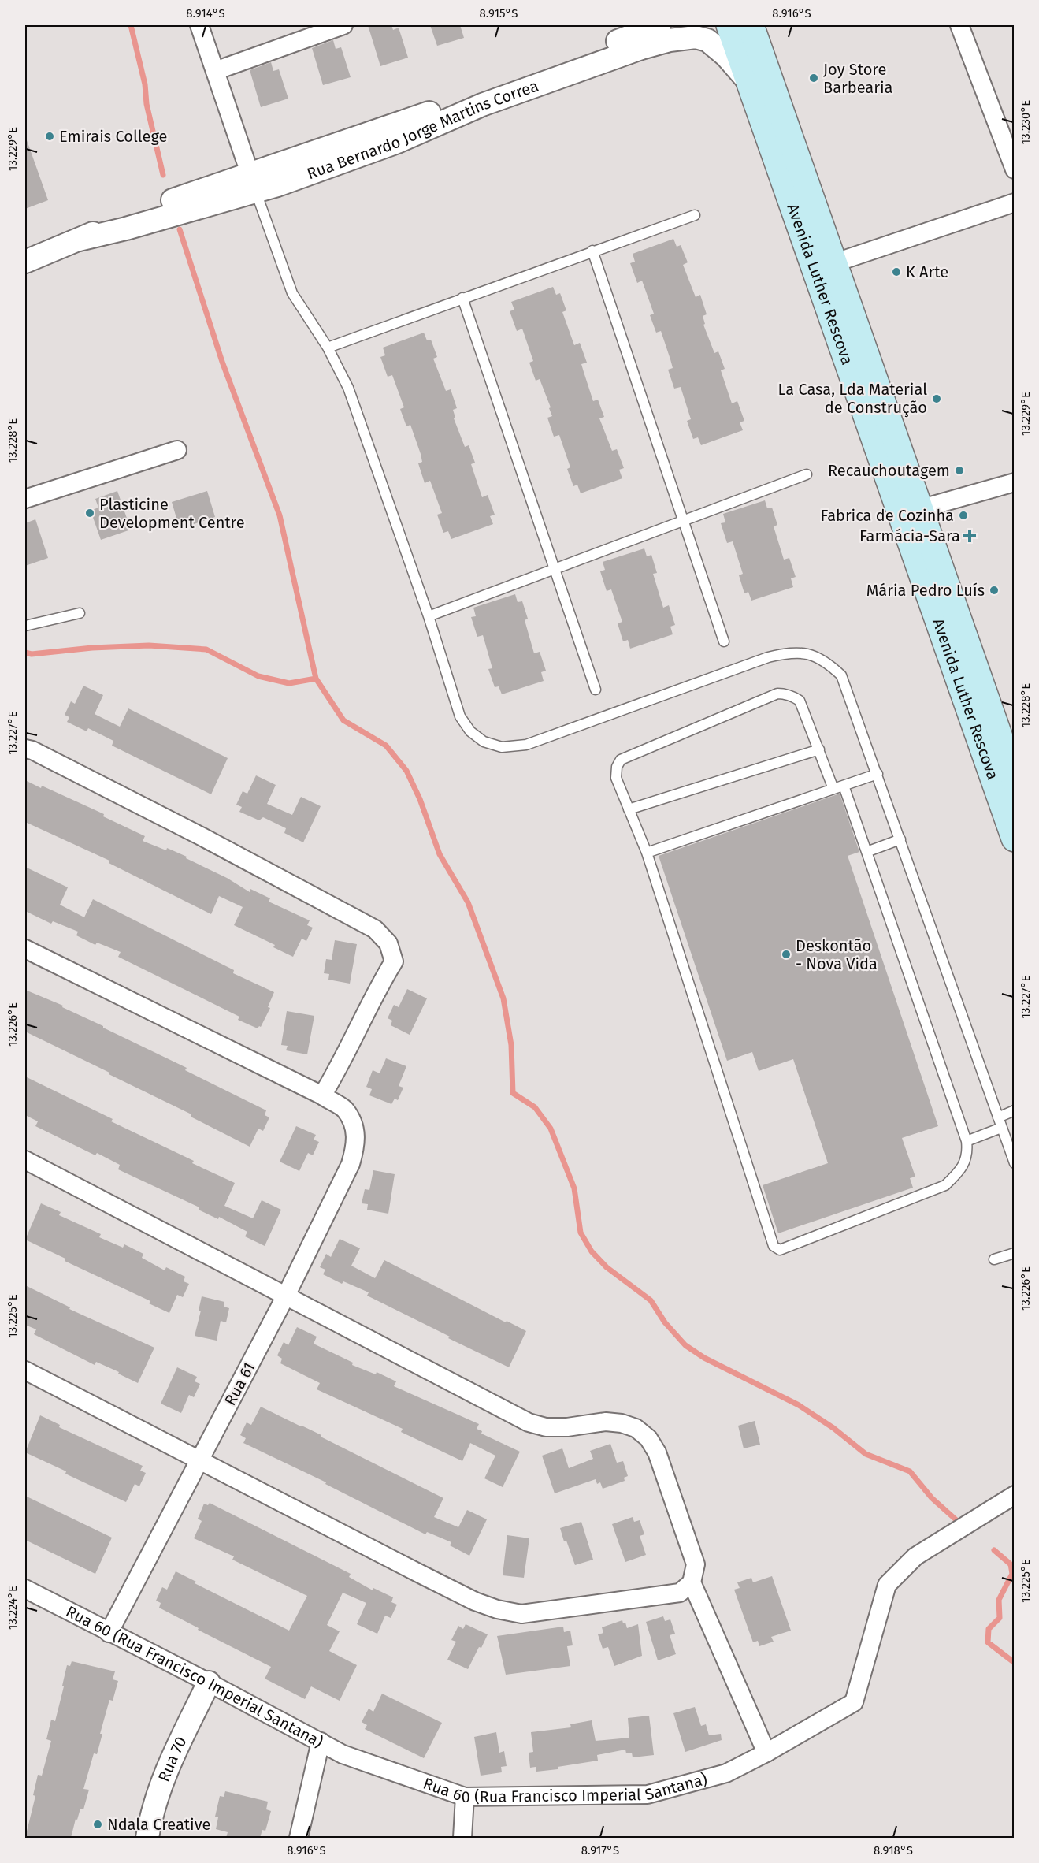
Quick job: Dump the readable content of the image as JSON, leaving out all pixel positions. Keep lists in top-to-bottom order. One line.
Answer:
{"streets":{"main road":["Avenida Luther Rescova"],"street":["Rua Bernardo Jorge Martins Correa","Rua 61","Rua 60 (Rua Francisco Imperial Santana)","Rua 70"]},"crossings":[["Rua Bernardo Jorge Martins Correa","Avenida Luther Rescova"],["Rua 61","Rua 60 (Rua Francisco Imperial Santana)"],["Rua 60 (Rua Francisco Imperial Santana)","Rua 70"]],"places":{"other":["Joy Store Barbearia","Emirais College","K Arte","La Casa, Lda Material de Construção","Recauchoutagem","Plasticine Development Centre","Fabrica de Cozinha","Mária Pedro Luís","Deskontão - Nova Vida","Ndala Creative"],"health":["Farmácia-Sara"]},"coordinates":["8.914°S","8.915°S","8.916°S","13.230°E","13.229°E","13.228°E","13.227°E","13.226°E","13.225°E","13.224°E","8.917°S","8.918°S"]}
